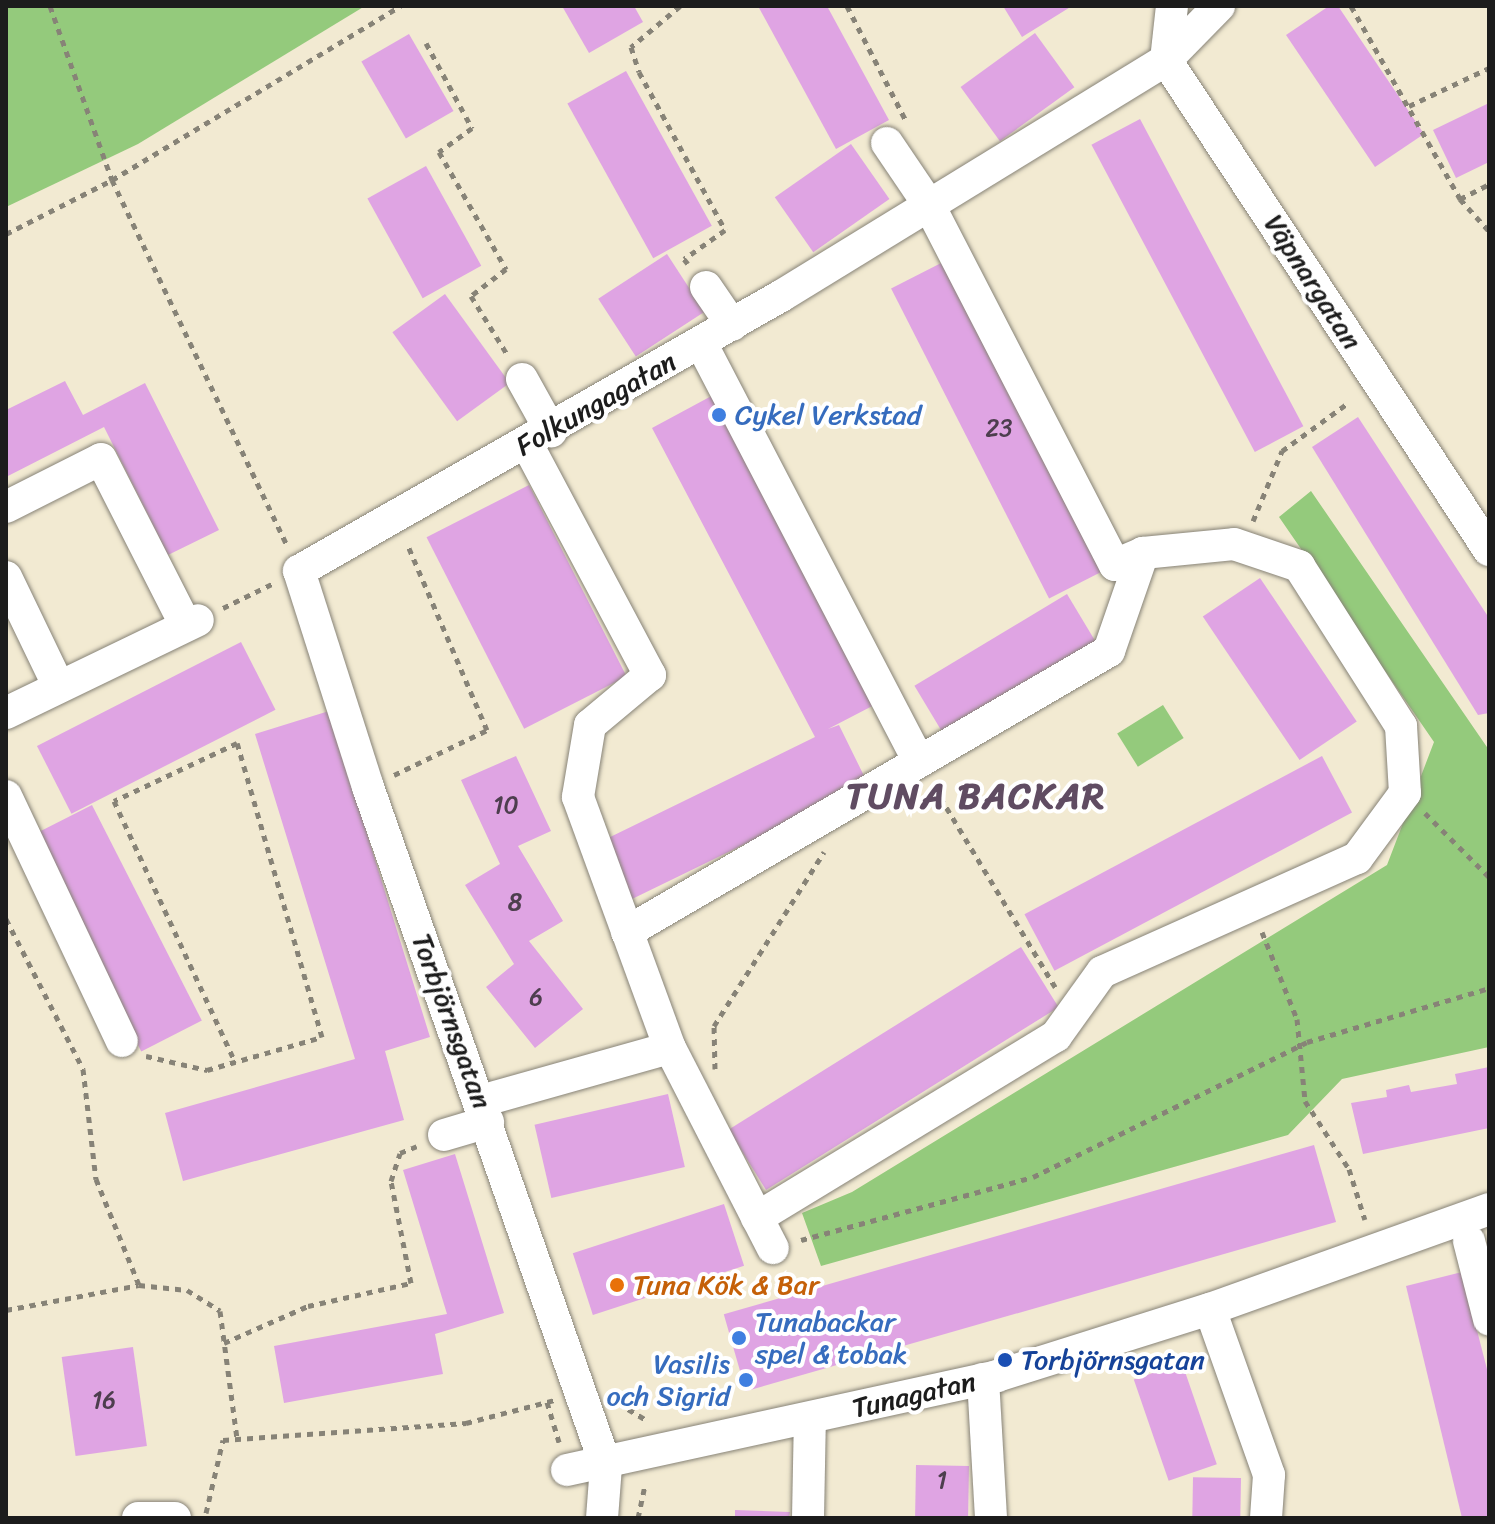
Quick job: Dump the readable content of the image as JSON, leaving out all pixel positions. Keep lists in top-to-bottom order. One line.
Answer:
{"streets":{"street":["Väpnargatan","Folkungagatan","Torbjörnsgatan","Tunagatan"]},"crossings":[["Väpnargatan","Folkungagatan"],["Folkungagatan","Torbjörnsgatan"],["Torbjörnsgatan","Tunagatan"]],"districts":["TUNA BACKAR"],"places":["Cykel Verkstad","Tuna Kök & Bar","Tunabackar spel & tobak","Torbjörnsgatan","Vasilis och Sigrid"],"house_numbers":["23","10","8","6","16","1"]}
